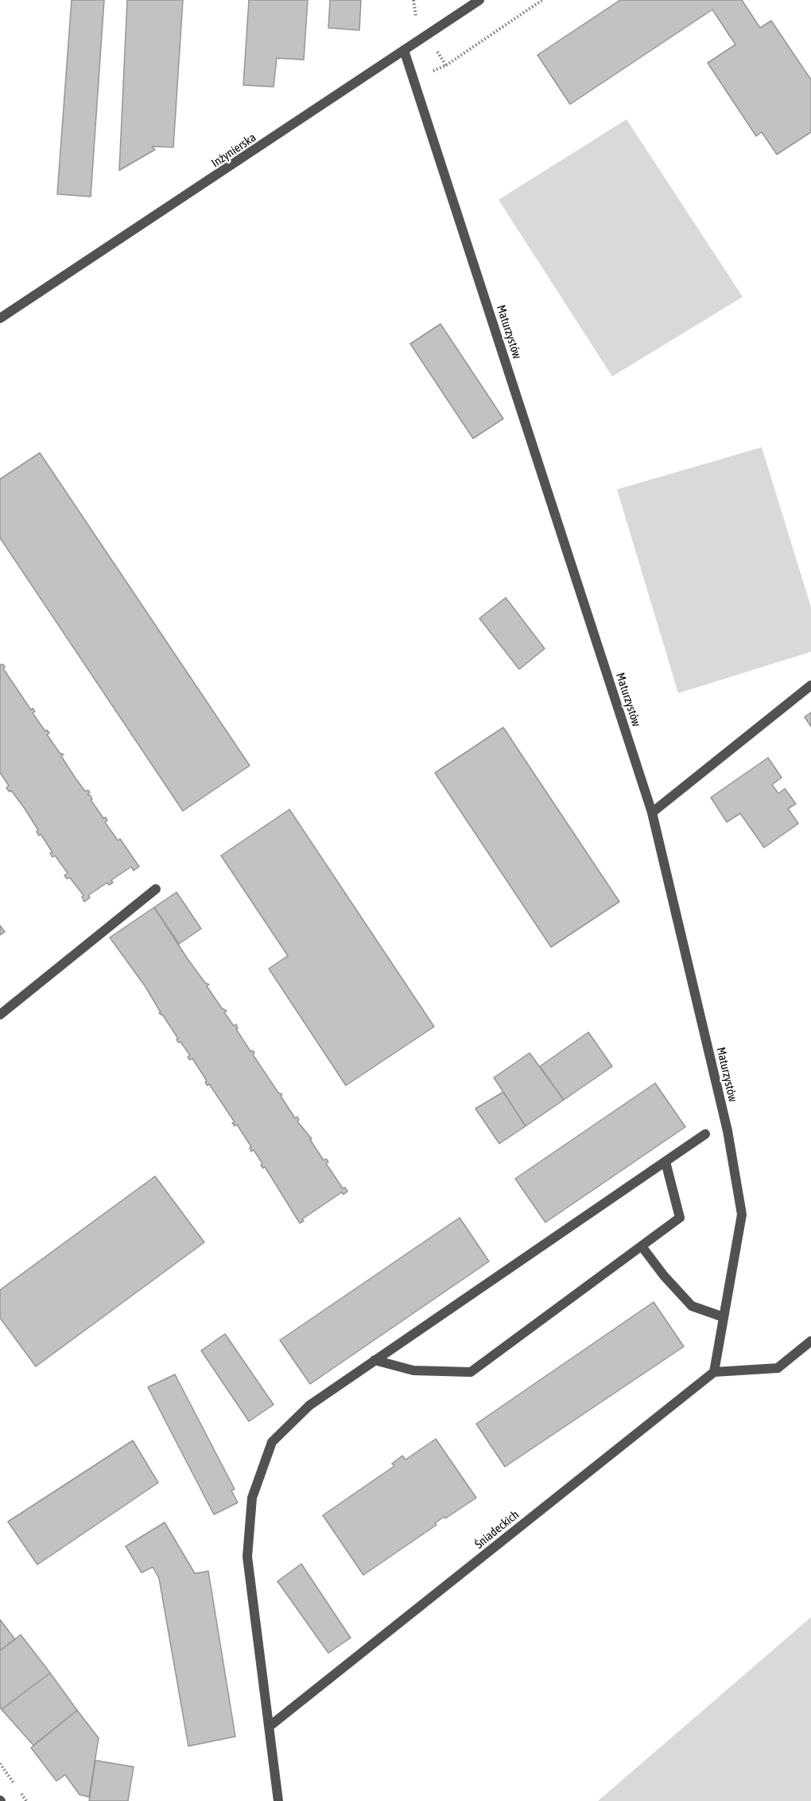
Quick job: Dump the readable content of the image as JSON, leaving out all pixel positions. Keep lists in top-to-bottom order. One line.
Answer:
{"streets":{"street":["Inżynierska","Maturzystów","Śniadeckich"]},"crossings":[["Inżynierska","Maturzystów"],["Maturzystów","Śniadeckich"]]}
